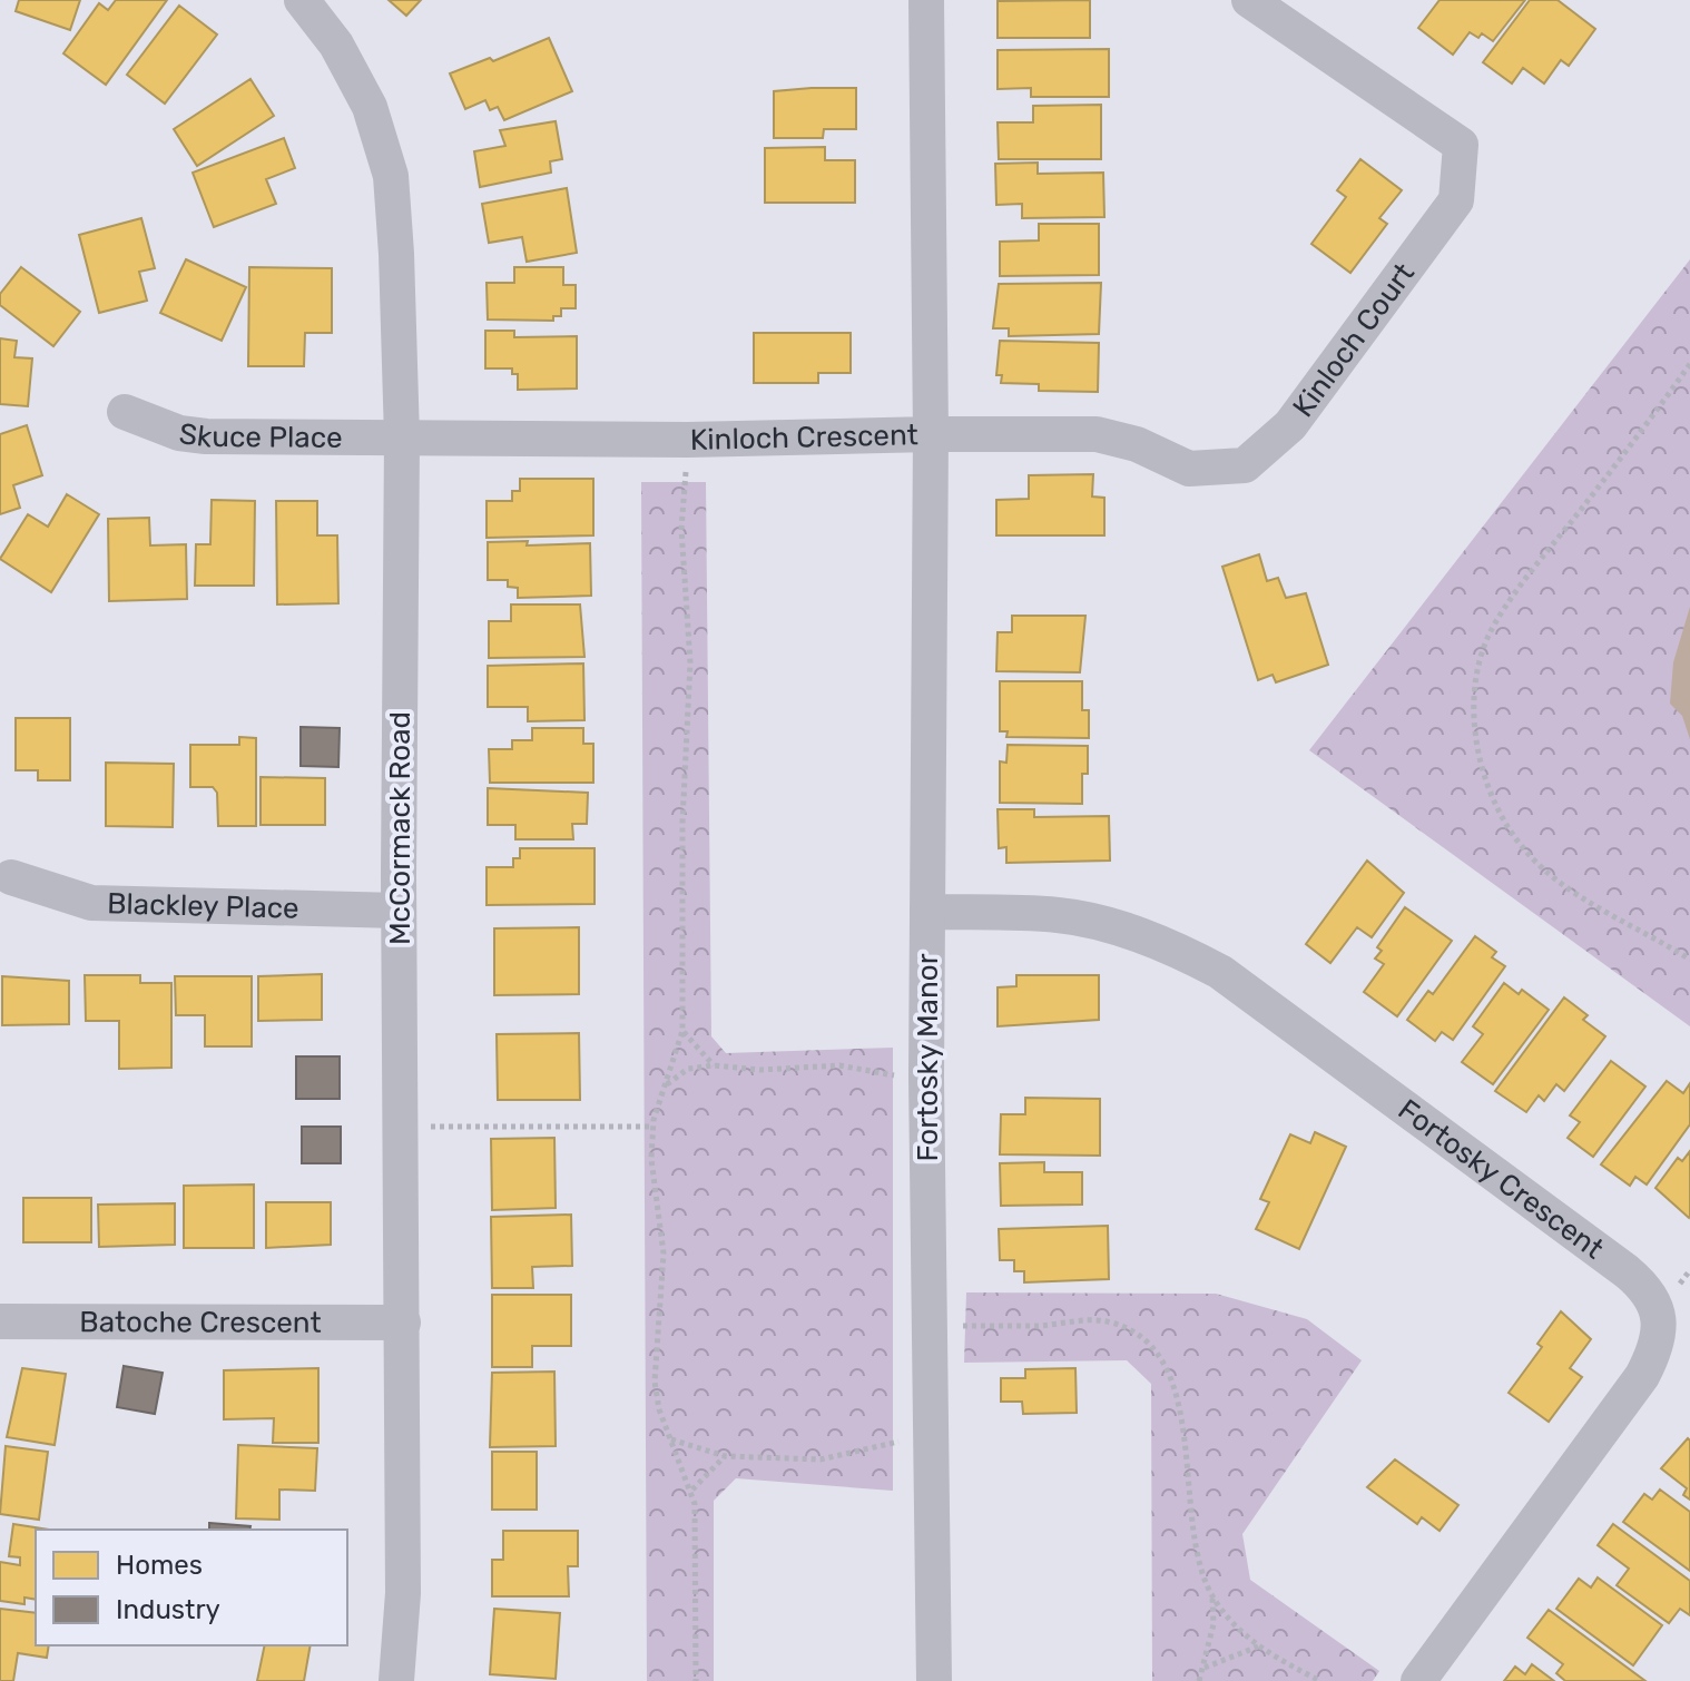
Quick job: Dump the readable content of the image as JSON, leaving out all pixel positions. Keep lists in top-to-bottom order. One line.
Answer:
{"streets":{"street":["Kinloch Court","Skuce Place","Kinloch Crescent","McCormack Road","Blackley Place","Fortosky Manor","Fortosky Crescent","Batoche Crescent"]},"crossings":[["Kinloch Court","Kinloch Crescent"],["Kinloch Court","Fortosky Manor"],["Skuce Place","Kinloch Crescent"],["Skuce Place","McCormack Road"],["Kinloch Crescent","McCormack Road"],["Kinloch Crescent","Fortosky Manor"],["McCormack Road","Blackley Place"],["McCormack Road","Batoche Crescent"],["Fortosky Manor","Fortosky Crescent"]],"legend":["Homes","Industry"]}
